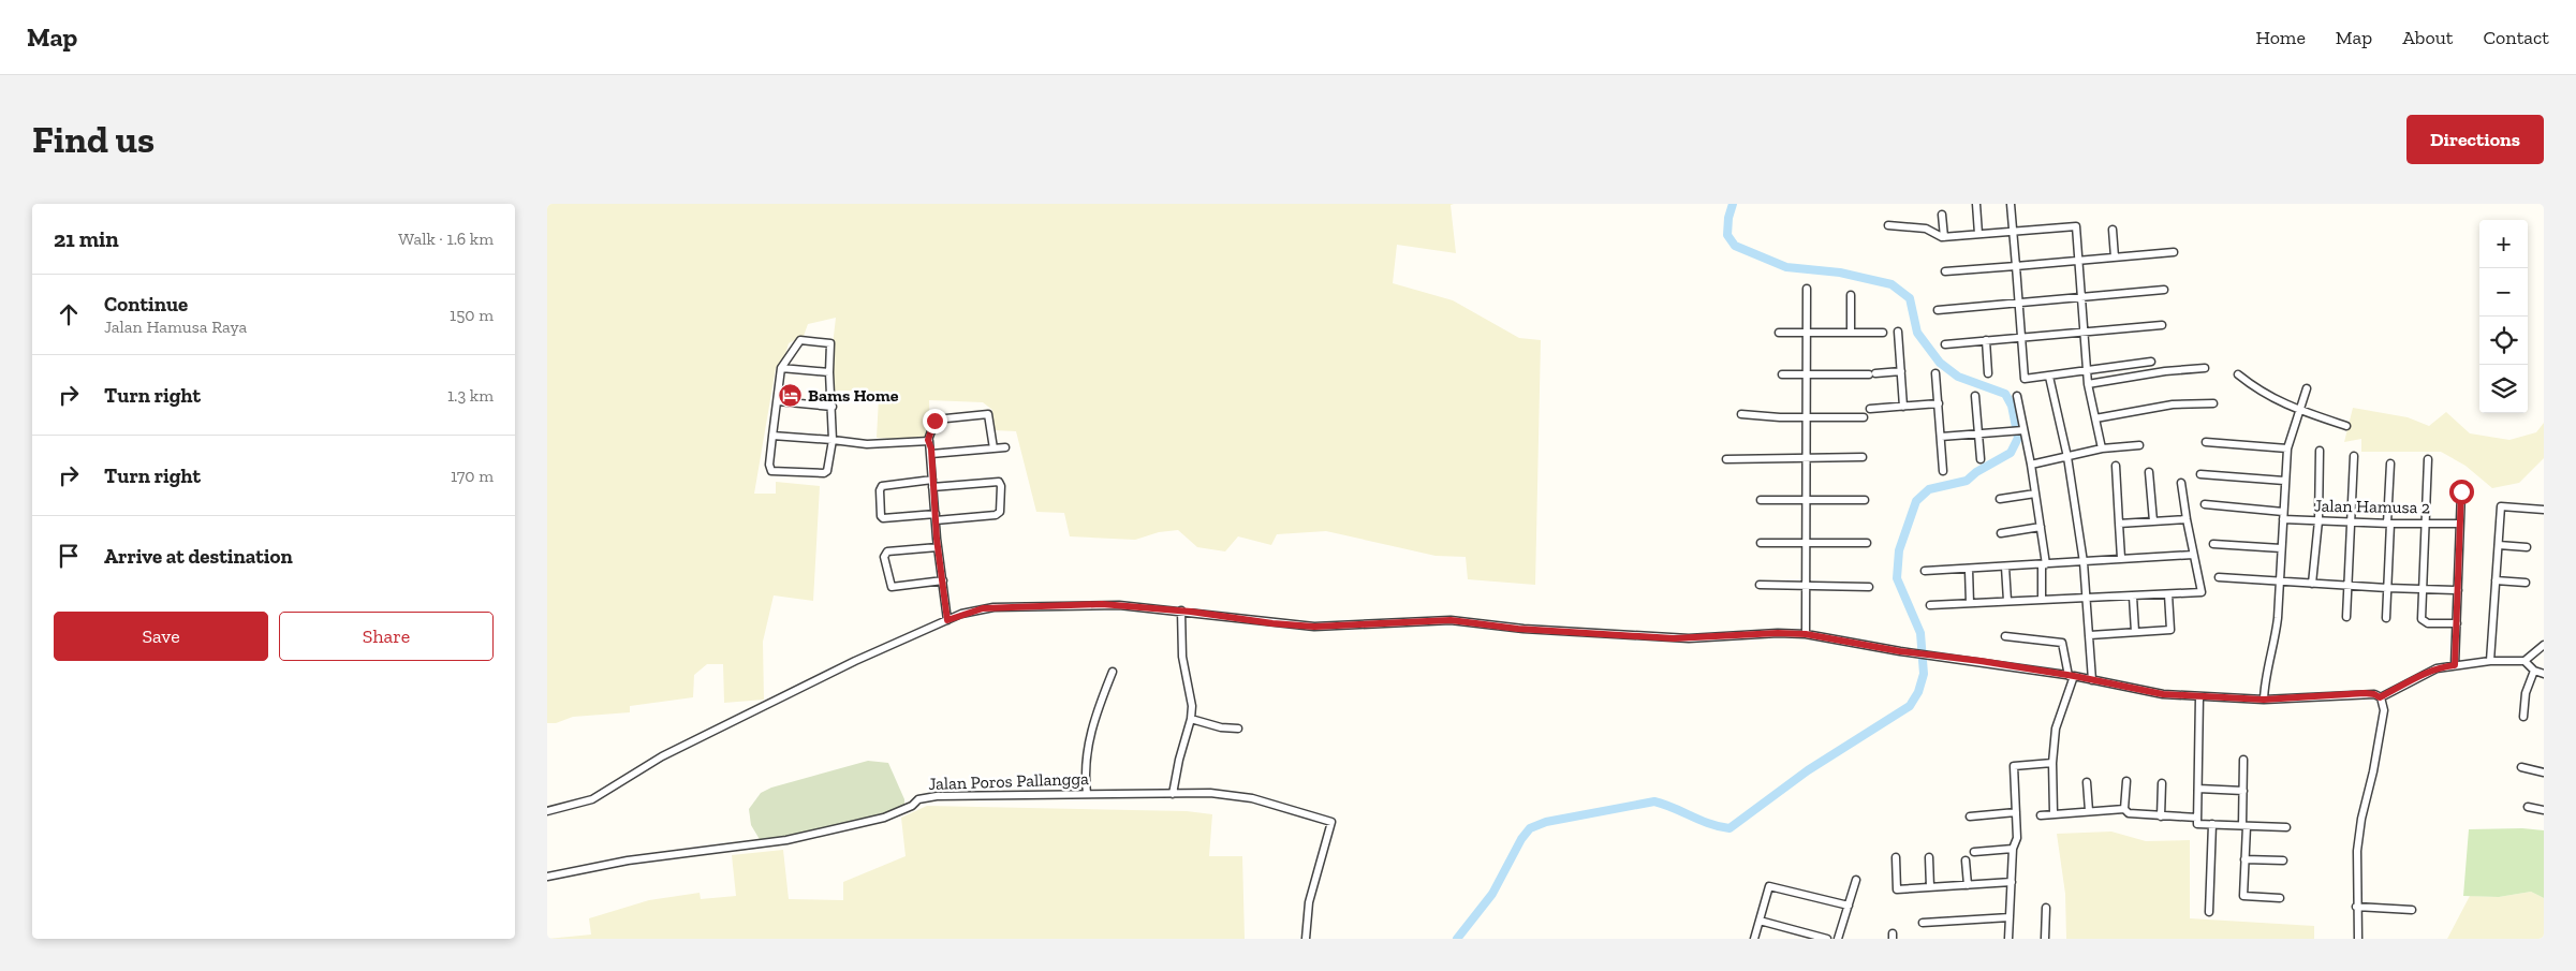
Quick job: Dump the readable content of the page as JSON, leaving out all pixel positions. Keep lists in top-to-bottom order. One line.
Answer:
{"streets":{"street":["Jalan Hamusa 2","Jalan Poros Pallangga"]},"places":{"hotel":["Bams Home"]},"page":{"header":"Map","nav":["Home","Map","About","Contact"],"buttons":["Directions",["Save","Share"]],"title":"Find us","heading":["21 min","Walk · 1.6 km"],"map_buttons":["+","−"],"list":[["Continue","Jalan Hamusa Raya","150 m"],["Turn right","1.3 km"],["Turn right","170 m"],"Arrive at destination"]}}
